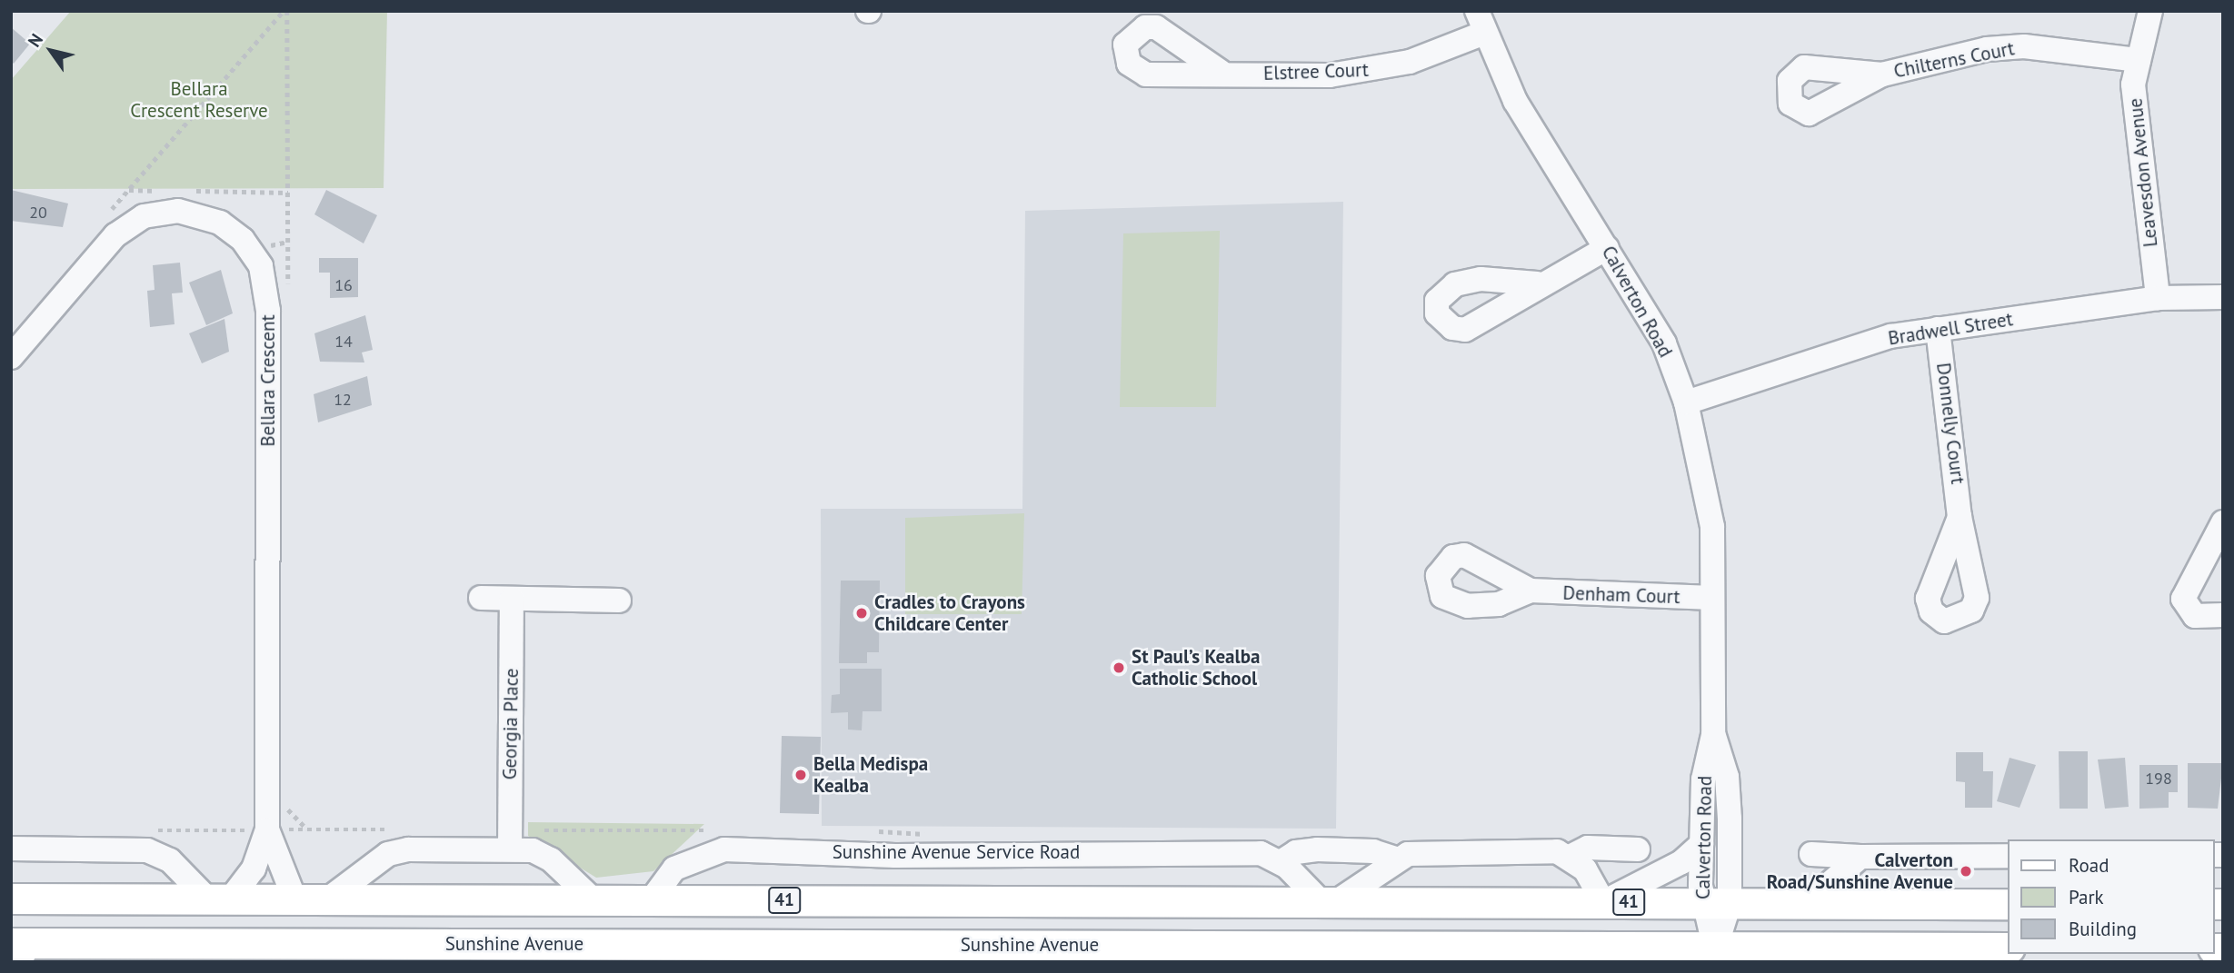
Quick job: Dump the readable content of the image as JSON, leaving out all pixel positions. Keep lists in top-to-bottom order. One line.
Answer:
{"streets":{"main road":["41","Sunshine Avenue"],"street":["Chilterns Court","Elstree Court","Leavesdon Avenue","Calverton Road","Bradwell Street","Bellara Crescent","Donnelly Court","Denham Court","Georgia Place","Sunshine Avenue Service Road"]},"crossings":[["Chilterns Court","Leavesdon Avenue"],["Elstree Court","Calverton Road"],["Leavesdon Avenue","Bradwell Street"],["Calverton Road","Bradwell Street"],["Calverton Road","Denham Court"],["Calverton Road","41"],["Calverton Road","Sunshine Avenue"],["Bradwell Street","Donnelly Court"],["Sunshine Avenue Service Road","41"]],"parks":["Bellara Crescent Reserve"],"places":["Cradles to Crayons Childcare Center","St Paul’s Kealba Catholic School","Bella Medispa Kealba","Calverton Road/Sunshine Avenue"],"house_numbers":["20","16","14","12","198"],"legend":["Road","Park","Building"],"north":"top left"}
